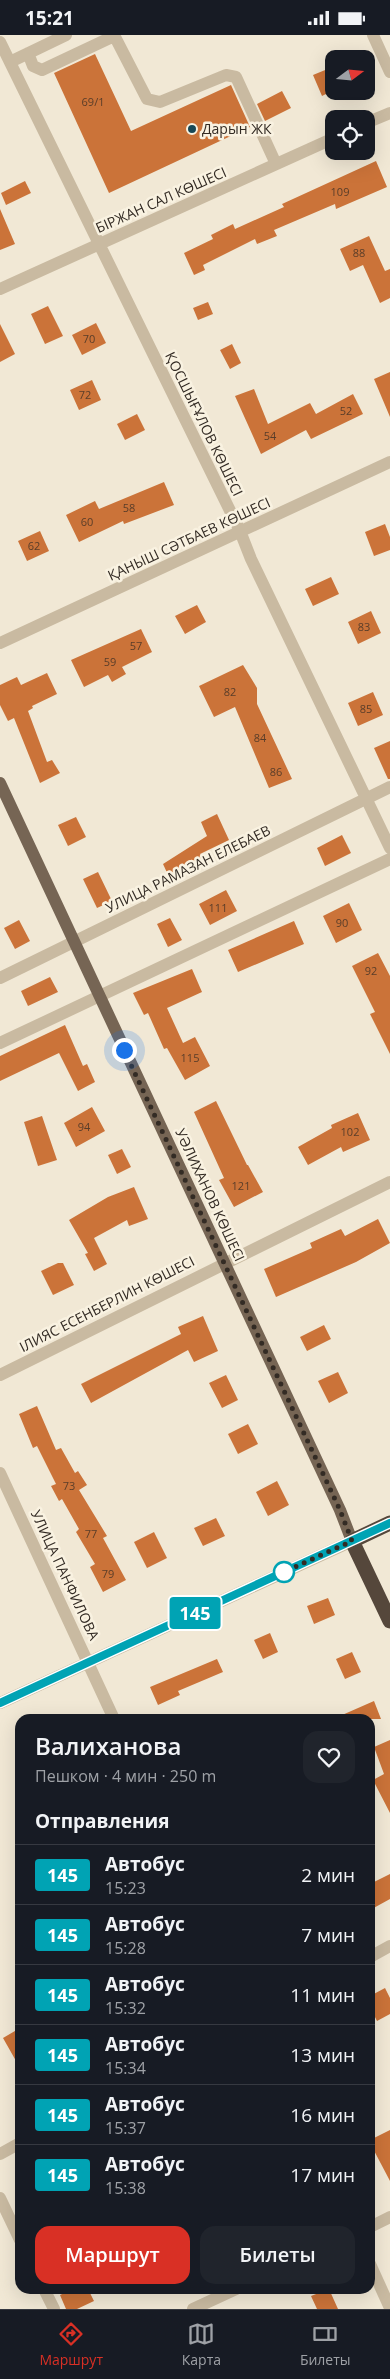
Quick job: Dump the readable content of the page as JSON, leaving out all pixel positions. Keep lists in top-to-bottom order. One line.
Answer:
{"streets":{"highway":["УӘЛИХАНОВ КӨШЕСІ"],"street":["БІРЖАН САЛ КӨШЕСІ","ҚОСШЫҒҰЛОВ КӨШЕСІ","ҚАНЫШ СӘТБАЕВ КӨШЕСІ","УЛИЦА РАМАЗАН ЕЛЕБАЕВ","ІЛИЯС ЕСЕНБЕРЛИН КӨШЕСІ","УЛИЦА ПАНФИЛОВА"]},"crossings":[["БІРЖАН САЛ КӨШЕСІ","ҚОСШЫҒҰЛОВ КӨШЕСІ"],["ҚОСШЫҒҰЛОВ КӨШЕСІ","ҚАНЫШ СӘТБАЕВ КӨШЕСІ"],["ҚОСШЫҒҰЛОВ КӨШЕСІ","УЛИЦА РАМАЗАН ЕЛЕБАЕВ"],["УЛИЦА РАМАЗАН ЕЛЕБАЕВ","УӘЛИХАНОВ КӨШЕСІ"],["УӘЛИХАНОВ КӨШЕСІ","ІЛИЯС ЕСЕНБЕРЛИН КӨШЕСІ"]],"places":["Дарын ЖК"],"lines":["bus line 145"],"house_numbers":["69/1","109","88","70","72","52","54","58","60","62","83","57","59","82","85","84","86","111","90","92","115","94","102","121","73","77","79"],"north":"right","page":{"status":"15:21","on_map":"145","heading":[["Валиханова","Пешком · 4 мин · 250 m"],"Отправления"],"list":[{"mark":"145","name":"Автобус","note":"15:23","value":"2 мин"},{"mark":"145","name":"Автобус","note":"15:28","value":"7 мин"},{"mark":"145","name":"Автобус","note":"15:32","value":"11 мин"},{"mark":"145","name":"Автобус","note":"15:34","value":"13 мин"},{"mark":"145","name":"Автобус","note":"15:37","value":"16 мин"},{"mark":"145","name":"Автобус","note":"15:38","value":"17 мин"}],"buttons":["Маршрут","Билеты"],"tabs":["Маршрут","Карта","Билеты"]}}
